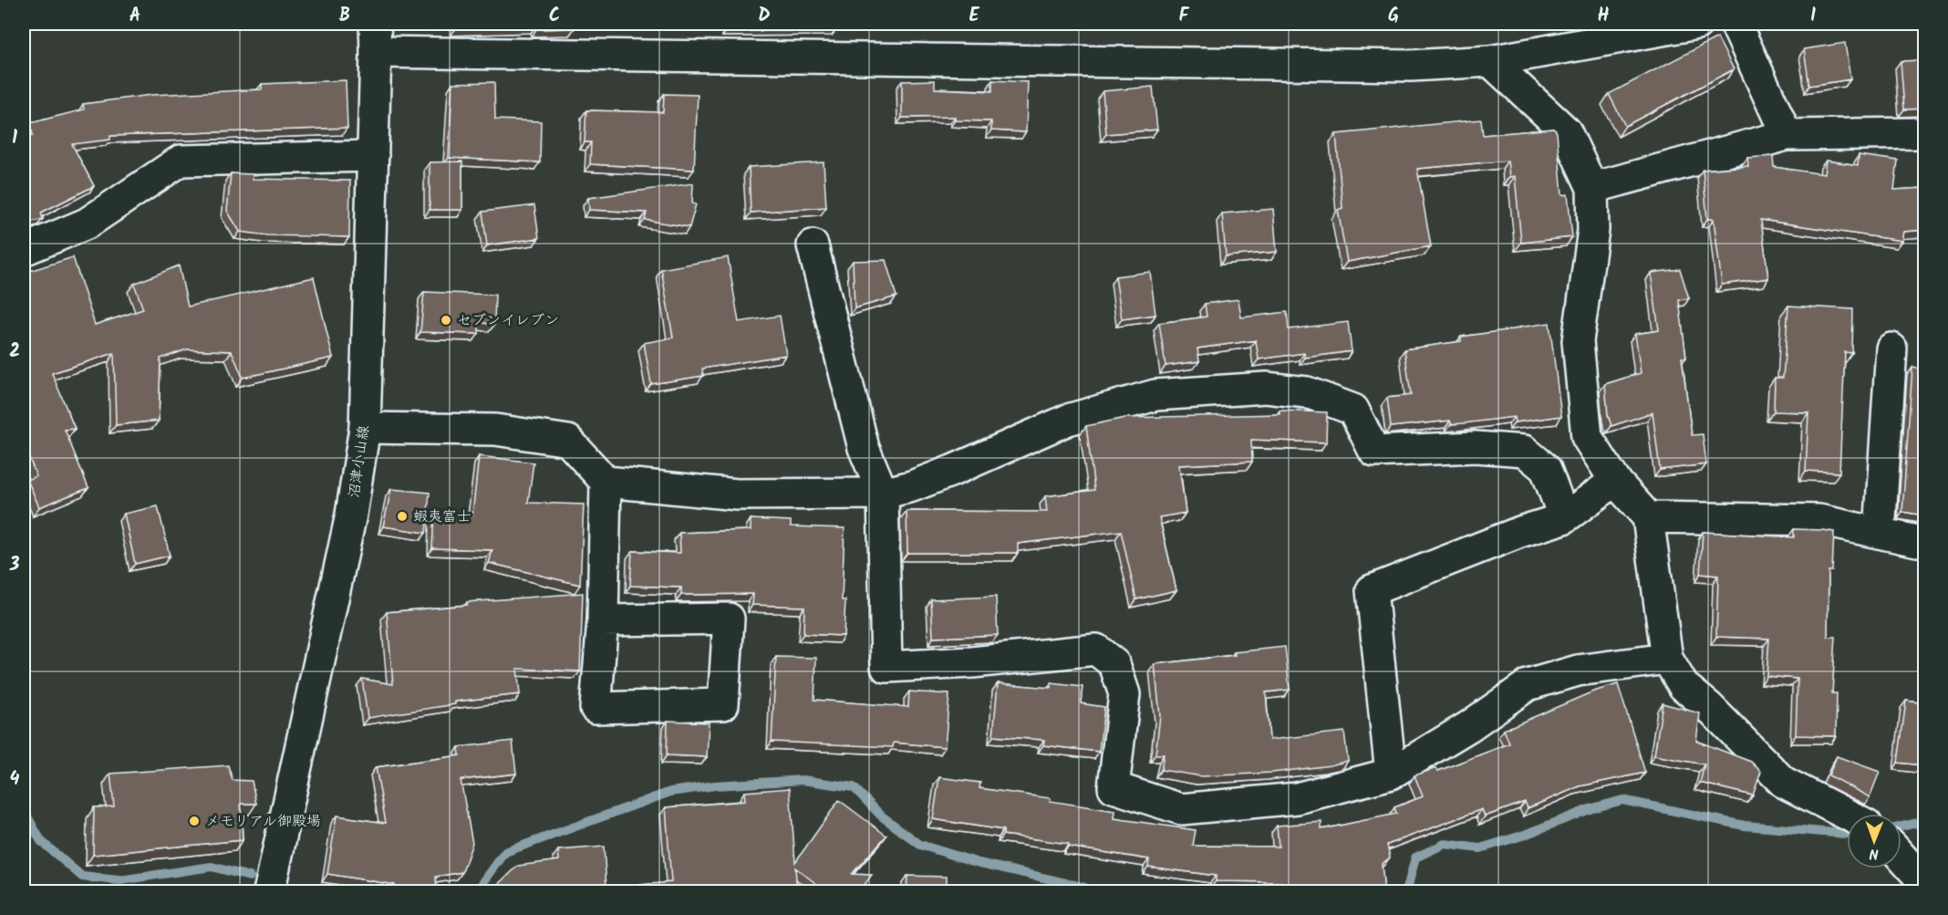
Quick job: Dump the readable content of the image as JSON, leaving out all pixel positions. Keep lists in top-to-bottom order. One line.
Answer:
{"streets":{"street":["沼津小山線"]},"places":["セブンイレブン","蝦夷富士","メモリアル御殿場"],"north":"bottom","grid":{"columns":["A","B","C","D","E","F","G","H","I"],"rows":["1","2","3","4"]}}
